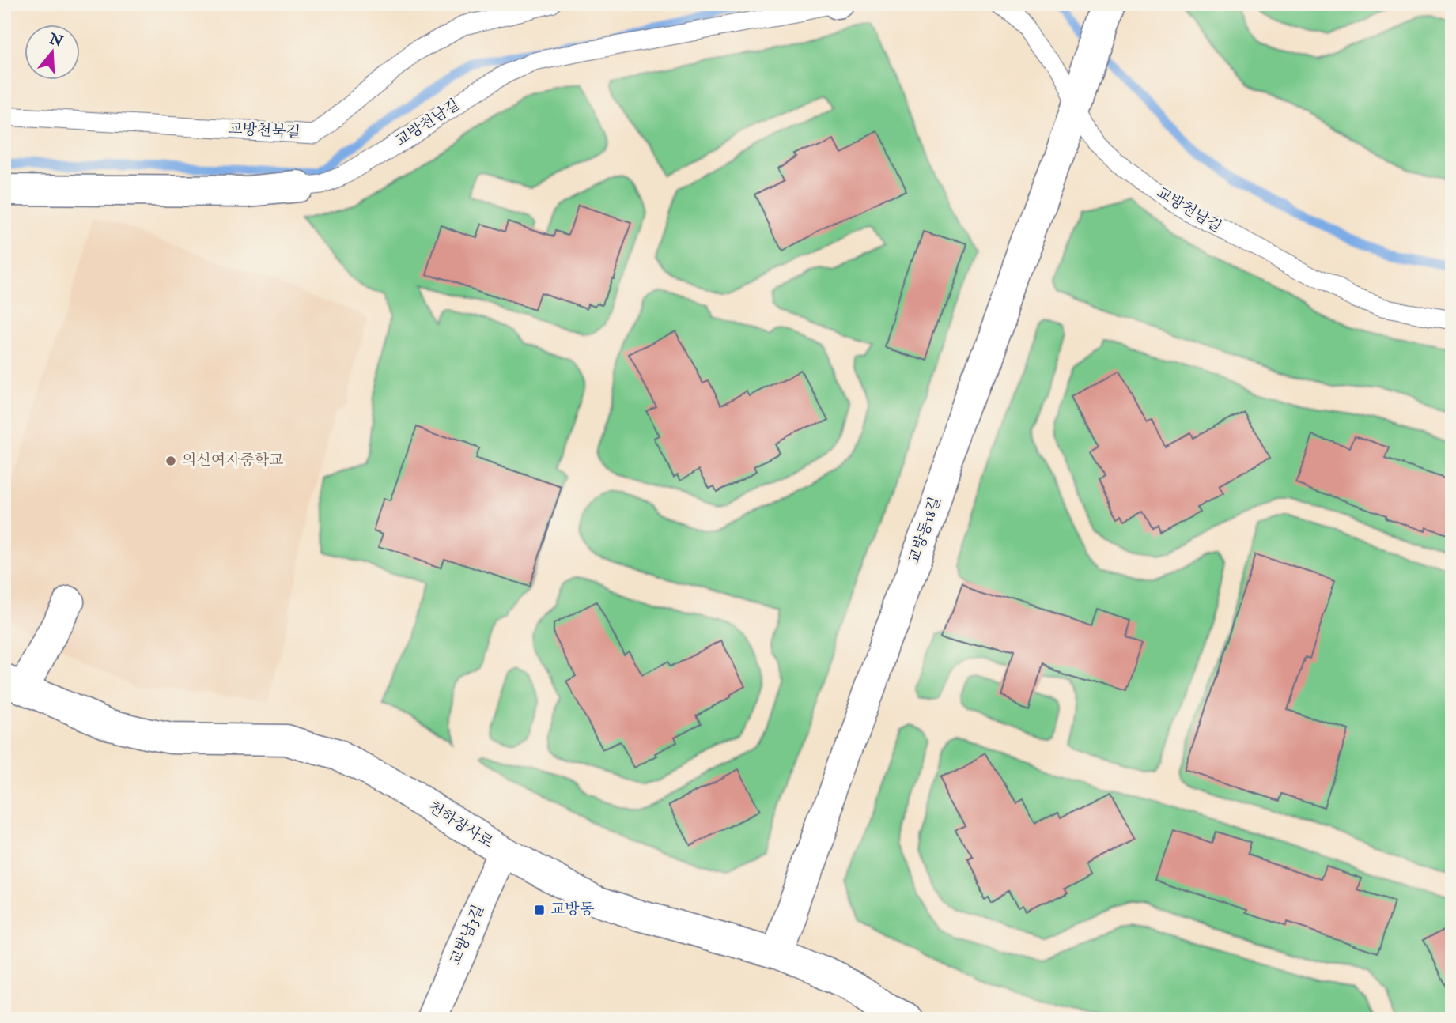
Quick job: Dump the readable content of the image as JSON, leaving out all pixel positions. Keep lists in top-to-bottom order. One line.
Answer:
{"streets":{"main road":["교방천남길","교방동18길","천하장사로","교방남3길"],"lane":["교방천북길"]},"crossings":[["교방천남길","교방동18길"],["교방동18길","천하장사로"],["천하장사로","교방남3길"]],"places":{"other":["의신여자중학교"],"transit":["교방동"]},"north":"top"}
